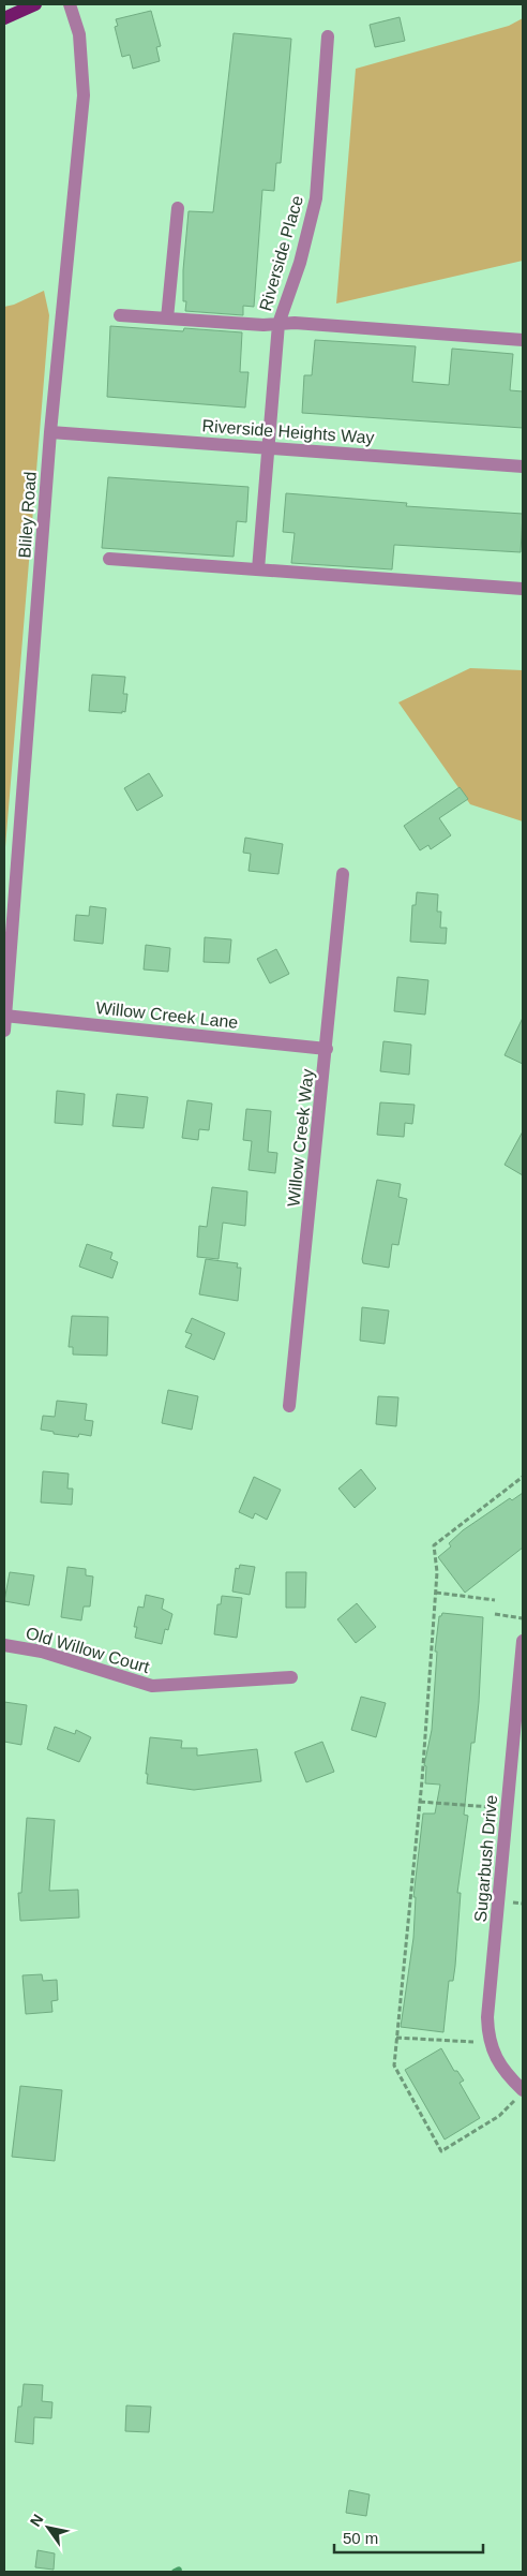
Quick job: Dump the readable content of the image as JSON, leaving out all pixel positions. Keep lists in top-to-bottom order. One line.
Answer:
{"streets":{"street":["Riverside Place","Riverside Heights Way","Bliley Road","Willow Creek Lane","Willow Creek Way","Old Willow Court","Sugarbush Drive"]},"crossings":[["Riverside Place","Riverside Heights Way"],["Riverside Heights Way","Bliley Road"],["Bliley Road","Willow Creek Lane"],["Willow Creek Lane","Willow Creek Way"]],"scale_bar":"50 m","north":"top left"}
